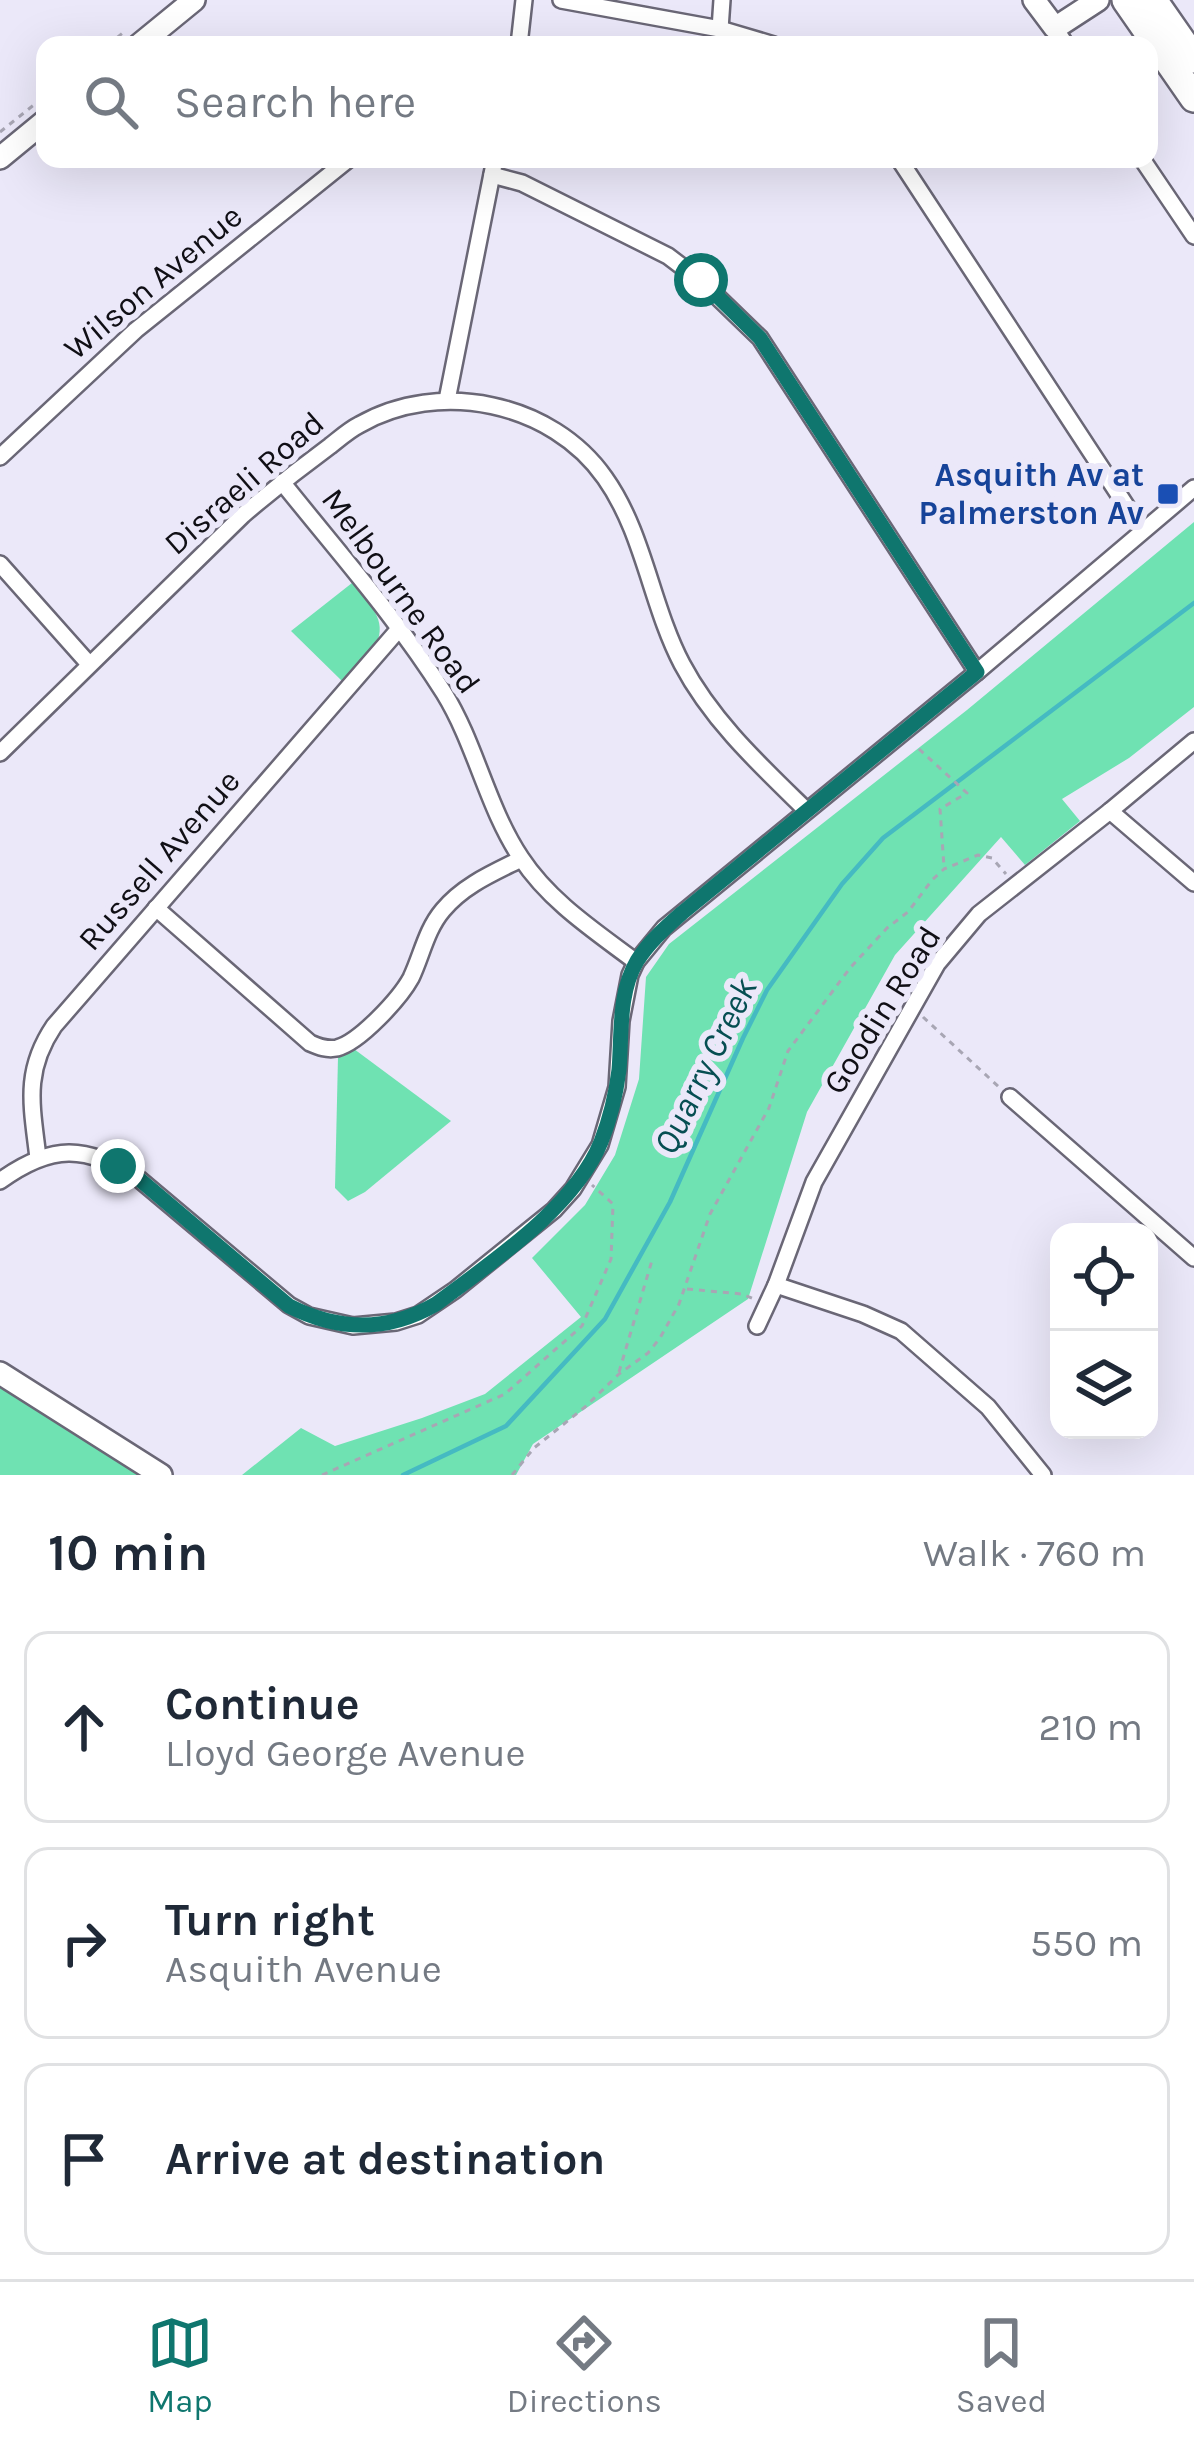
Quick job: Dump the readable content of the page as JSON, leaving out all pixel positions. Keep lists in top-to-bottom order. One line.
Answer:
{"streets":{"street":["Wilson Avenue","Disraeli Road","Melbourne Road","Russell Avenue","Goodin Road"]},"crossings":[["Disraeli Road","Melbourne Road"],["Melbourne Road","Russell Avenue"]],"water":["Quarry Creek"],"places":{"transit":["Asquith Av at Palmerston Av"]},"page":{"search":"Search here","heading":["10 min","Walk · 760 m"],"list":[["Continue","Lloyd George Avenue","210 m"],["Turn right","Asquith Avenue","550 m"],"Arrive at destination"],"nav":["Map","Directions","Saved"]}}
